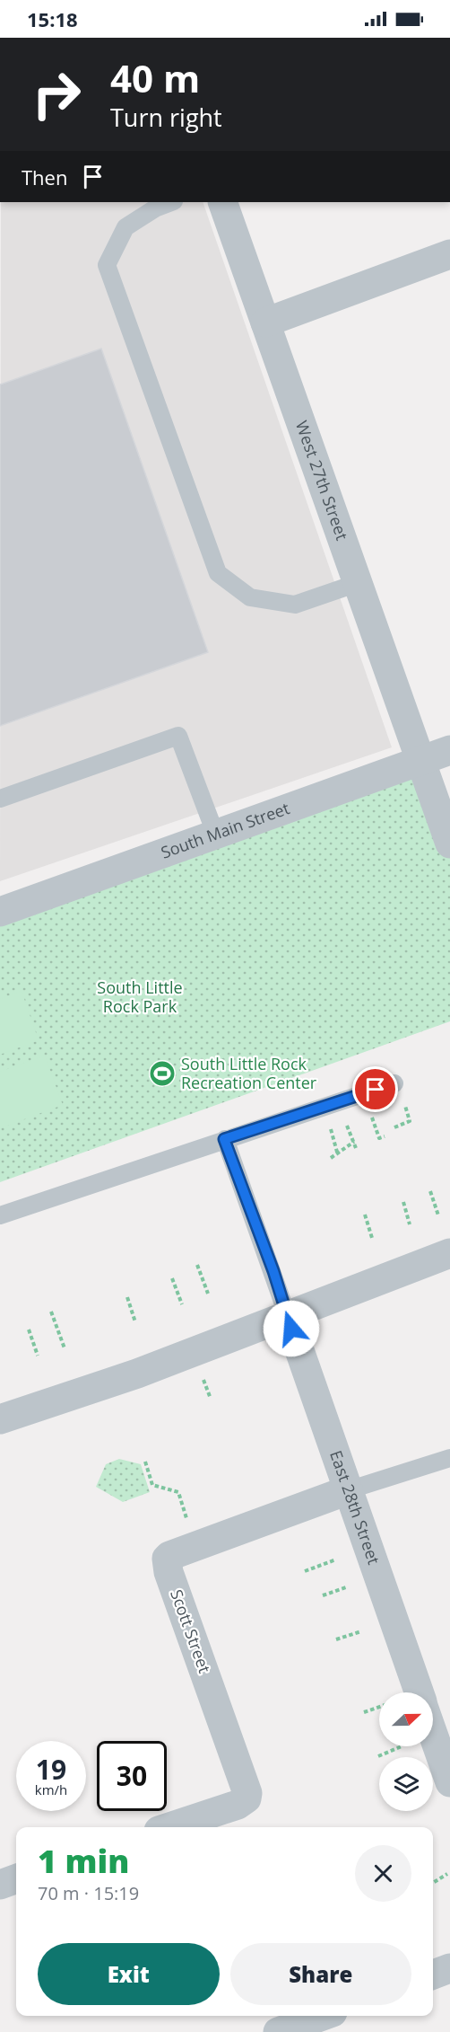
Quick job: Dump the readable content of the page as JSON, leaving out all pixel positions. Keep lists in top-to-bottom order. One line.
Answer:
{"streets":{"street":["West 27th Street","South Main Street","East 28th Street","Scott Street"]},"crossings":[["West 27th Street","South Main Street"],["East 28th Street","Scott Street"]],"parks":["South Little Rock Park"],"places":{"sports":["South Little Rock Recreation Center"]},"north":"right","page":{"status":"15:18","turn":["40 m","Turn right"],"then":"Then","speed":"19 km/h","limit":"30","heading":["1 min","70 m · 15:19"],"buttons":["Exit","Share"]}}
